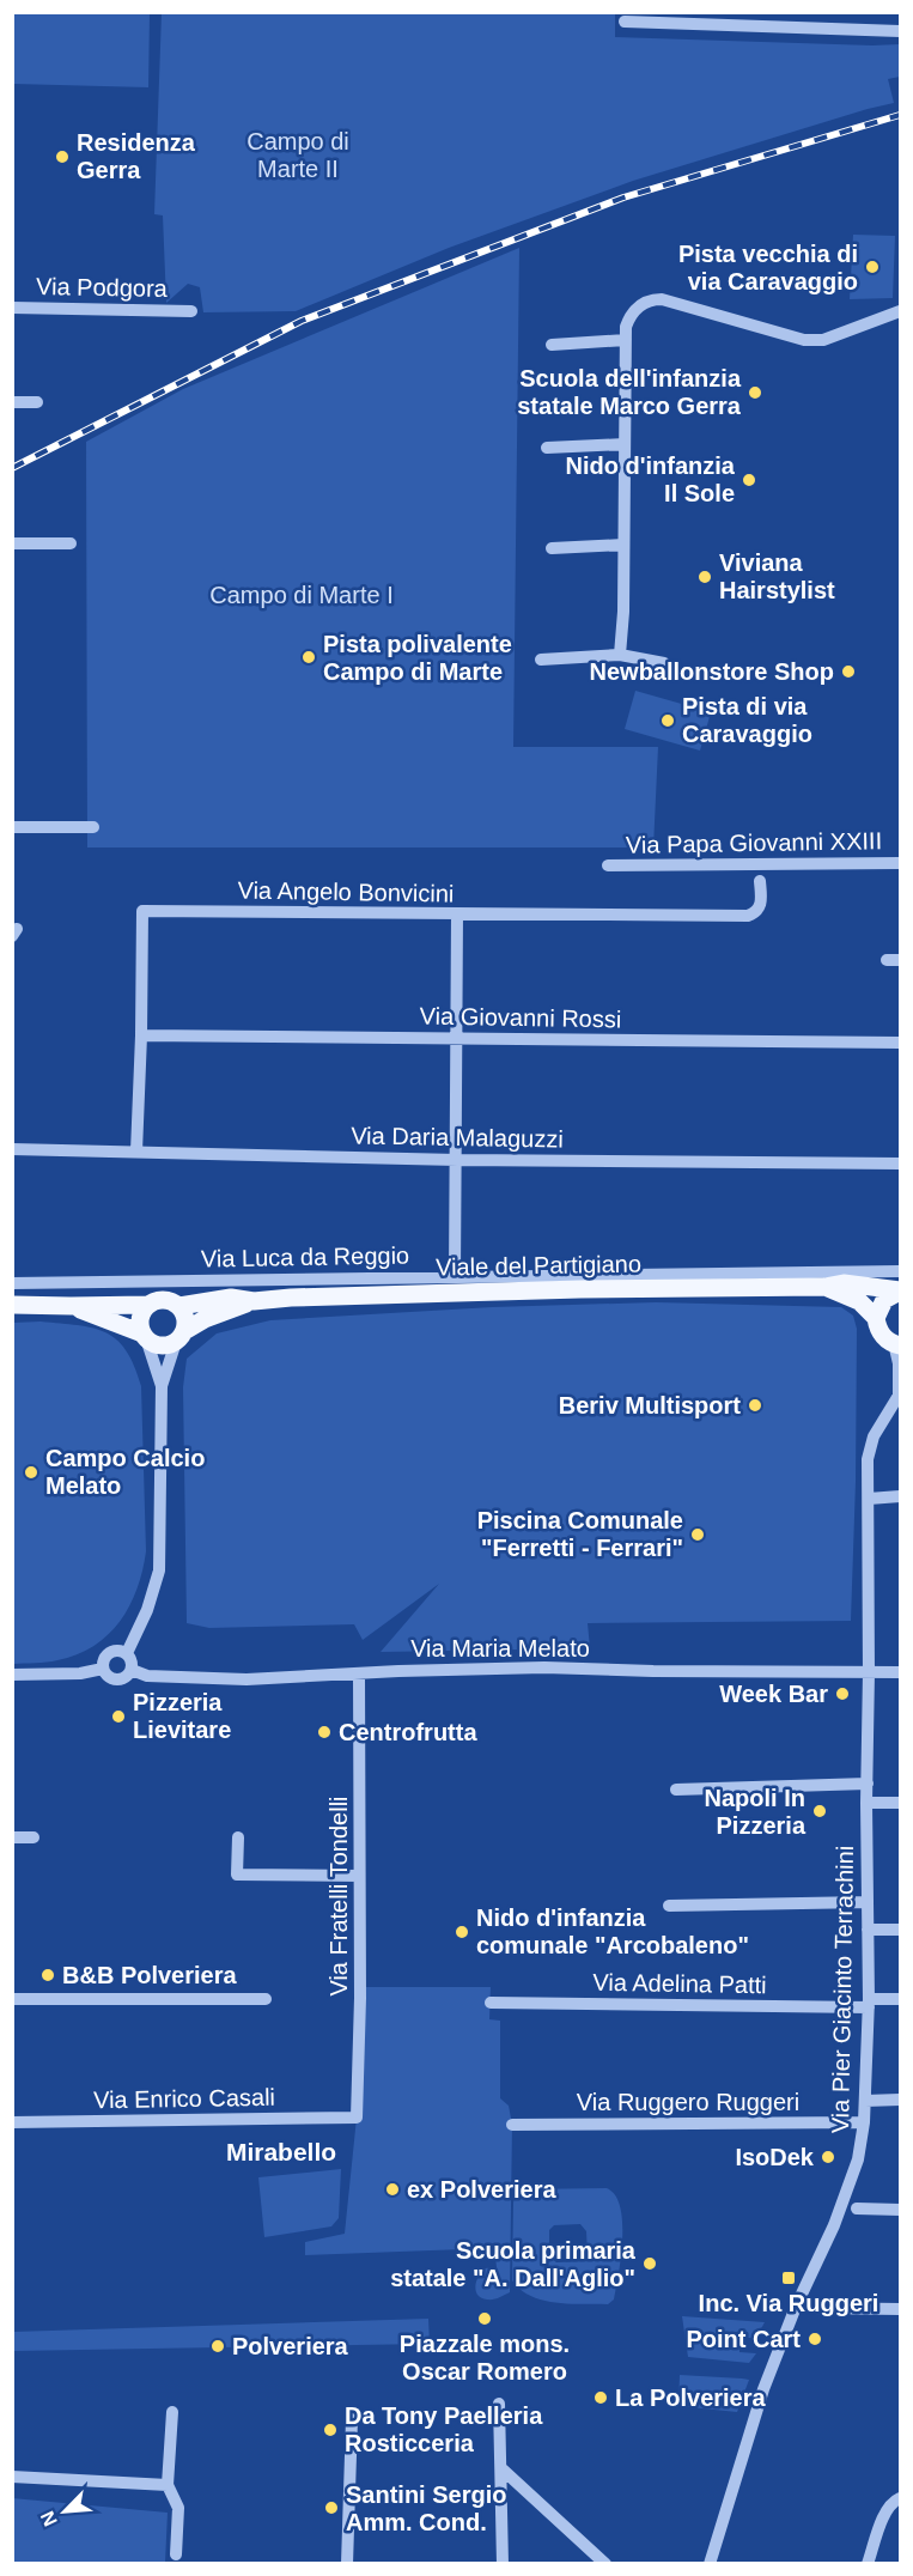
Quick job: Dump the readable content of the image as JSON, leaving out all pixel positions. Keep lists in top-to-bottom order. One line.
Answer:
{"streets":{"main road":["Viale del Partigiano"],"street":["Via Podgora","Via Papa Giovanni XXIII","Via Angelo Bonvicini","Via Giovanni Rossi","Via Daria Malaguzzi","Via Luca da Reggio","Via Maria Melato","Via Fratelli Tondelli","Via Adelina Patti","Via Pier Giacinto Terrachini","Via Enrico Casali","Via Ruggero Ruggeri"]},"crossings":[["Via Angelo Bonvicini","Via Giovanni Rossi"],["Via Angelo Bonvicini","Via Daria Malaguzzi"],["Viale del Partigiano","Via Pier Giacinto Terrachini"],["Via Maria Melato","Via Fratelli Tondelli"],["Via Maria Melato","Via Pier Giacinto Terrachini"],["Via Fratelli Tondelli","Via Enrico Casali"],["Via Adelina Patti","Via Pier Giacinto Terrachini"],["Via Pier Giacinto Terrachini","Via Ruggero Ruggeri"]],"districts":["Mirabello"],"parks":["Campo di Marte II","Campo di Marte I"],"places":{"other":["Residenza Gerra","Pista vecchia di via Caravaggio","Scuola dell'infanzia statale Marco Gerra","Nido d'infanzia Il Sole","Viviana Hairstylist","Pista polivalente Campo di Marte","Newballonstore Shop","Pista di via Caravaggio","Beriv Multisport","Campo Calcio Melato","Piscina Comunale \"Ferretti - Ferrari\"","Week Bar","Pizzeria Lievitare","Centrofrutta","Napoli In Pizzeria","Nido d'infanzia comunale \"Arcobaleno\"","B&B Polveriera","IsoDek","ex Polveriera","Scuola primaria statale \"A. Dall'Aglio\"","Piazzale mons. Oscar Romero","Point Cart","Polveriera","La Polveriera","Da Tony Paelleria Rosticceria","Santini Sergio Amm. Cond."],"transit":["Inc. Via Ruggeri"]},"north":"bottom left"}
